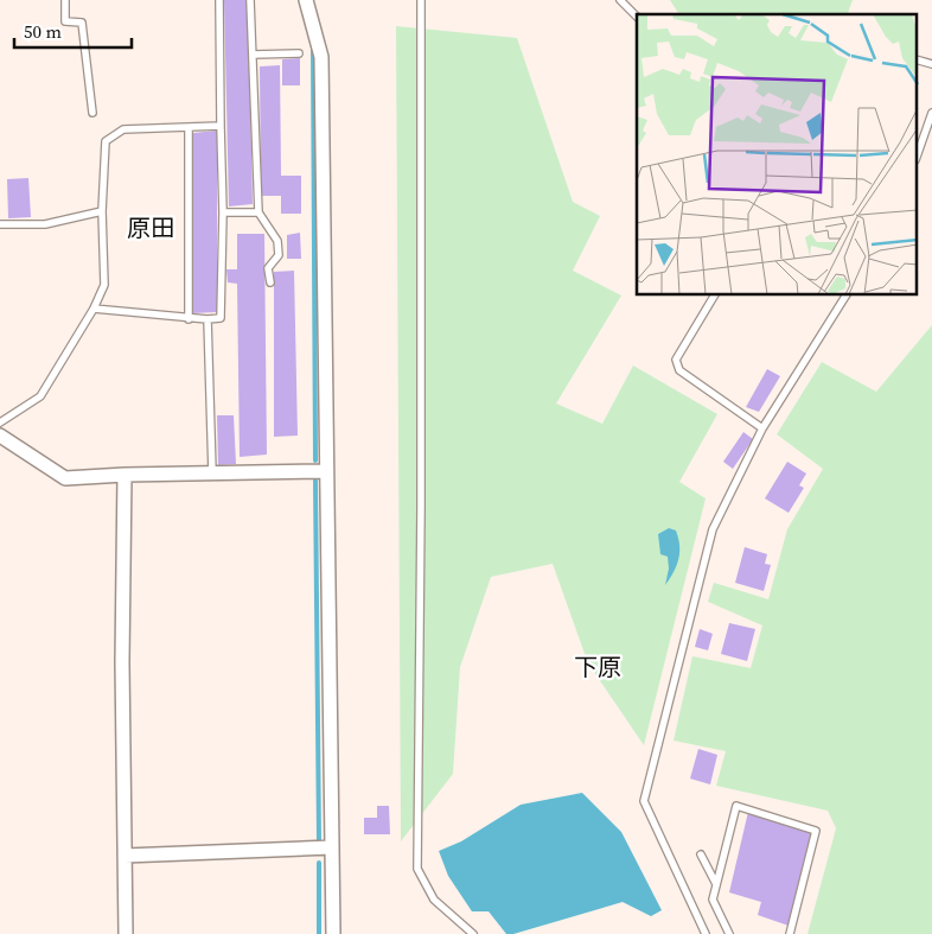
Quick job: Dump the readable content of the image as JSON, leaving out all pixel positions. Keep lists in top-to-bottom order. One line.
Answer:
{"districts":["原田","下原"],"scale_bar":"50 m"}
